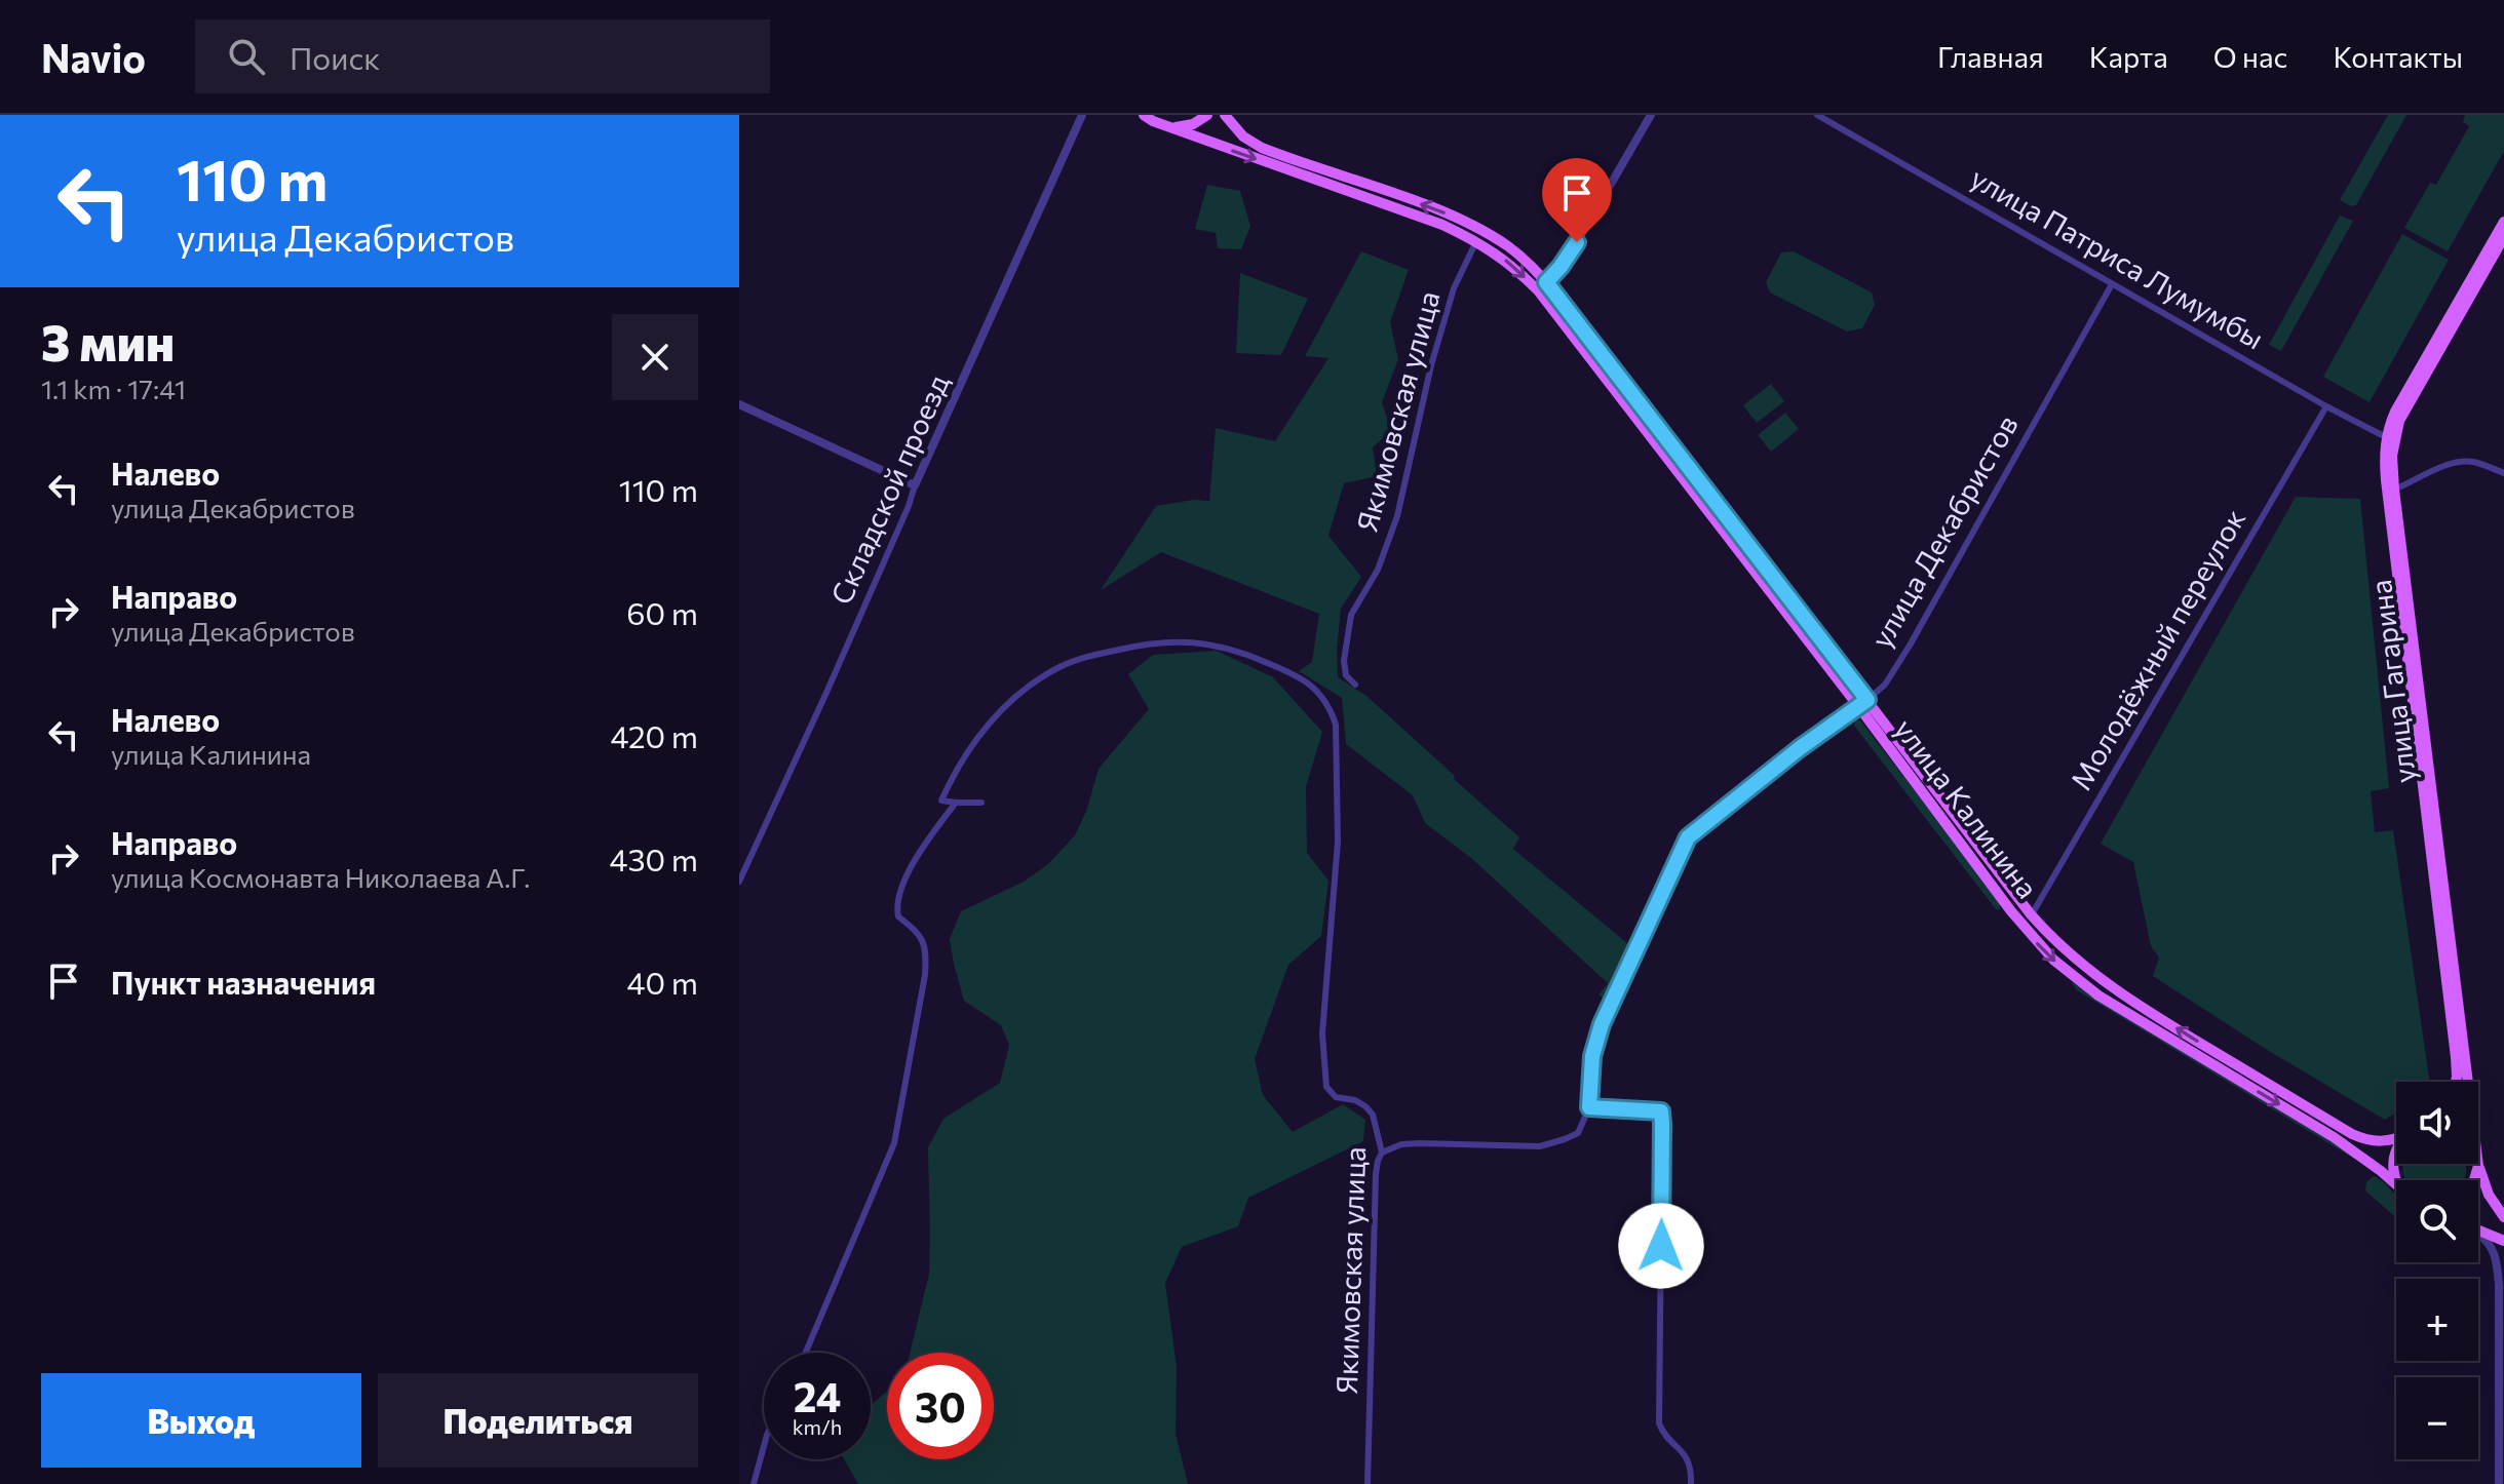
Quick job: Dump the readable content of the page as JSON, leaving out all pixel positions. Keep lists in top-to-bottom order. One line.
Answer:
{"streets":{"main road":["улица Гагарина","улица Калинина"],"street":["улица Патриса Лумумбы","Якимовская улица","Складской проезд","улица Декабристов","Молодёжный переулок"]},"crossings":[["улица Патриса Лумумбы","улица Декабристов"],["улица Патриса Лумумбы","Молодёжный переулок"],["улица Патриса Лумумбы","улица Гагарина"],["Якимовская улица","улица Калинина"],["улица Декабристов","улица Калинина"],["Молодёжный переулок","улица Калинина"]],"page":{"header":"Navio","search":"Поиск","nav":["Главная","Карта","О нас","Контакты"],"turn":["110 m","улица Декабристов"],"heading":["3 мин","1.1 km · 17:41"],"list":[{"name":"Налево","note":"улица Декабристов","value":"110 m"},{"name":"Направо","note":"улица Декабристов","value":"60 m"},{"name":"Налево","note":"улица Калинина","value":"420 m"},{"name":"Направо","note":"улица Космонавта Николаева А.Г.","value":"430 m"},{"name":"Пункт назначения","value":"40 m"}],"map_buttons":["+","−"],"speed":"24 km/h","limit":"30","buttons":["Выход","Поделиться"]}}
